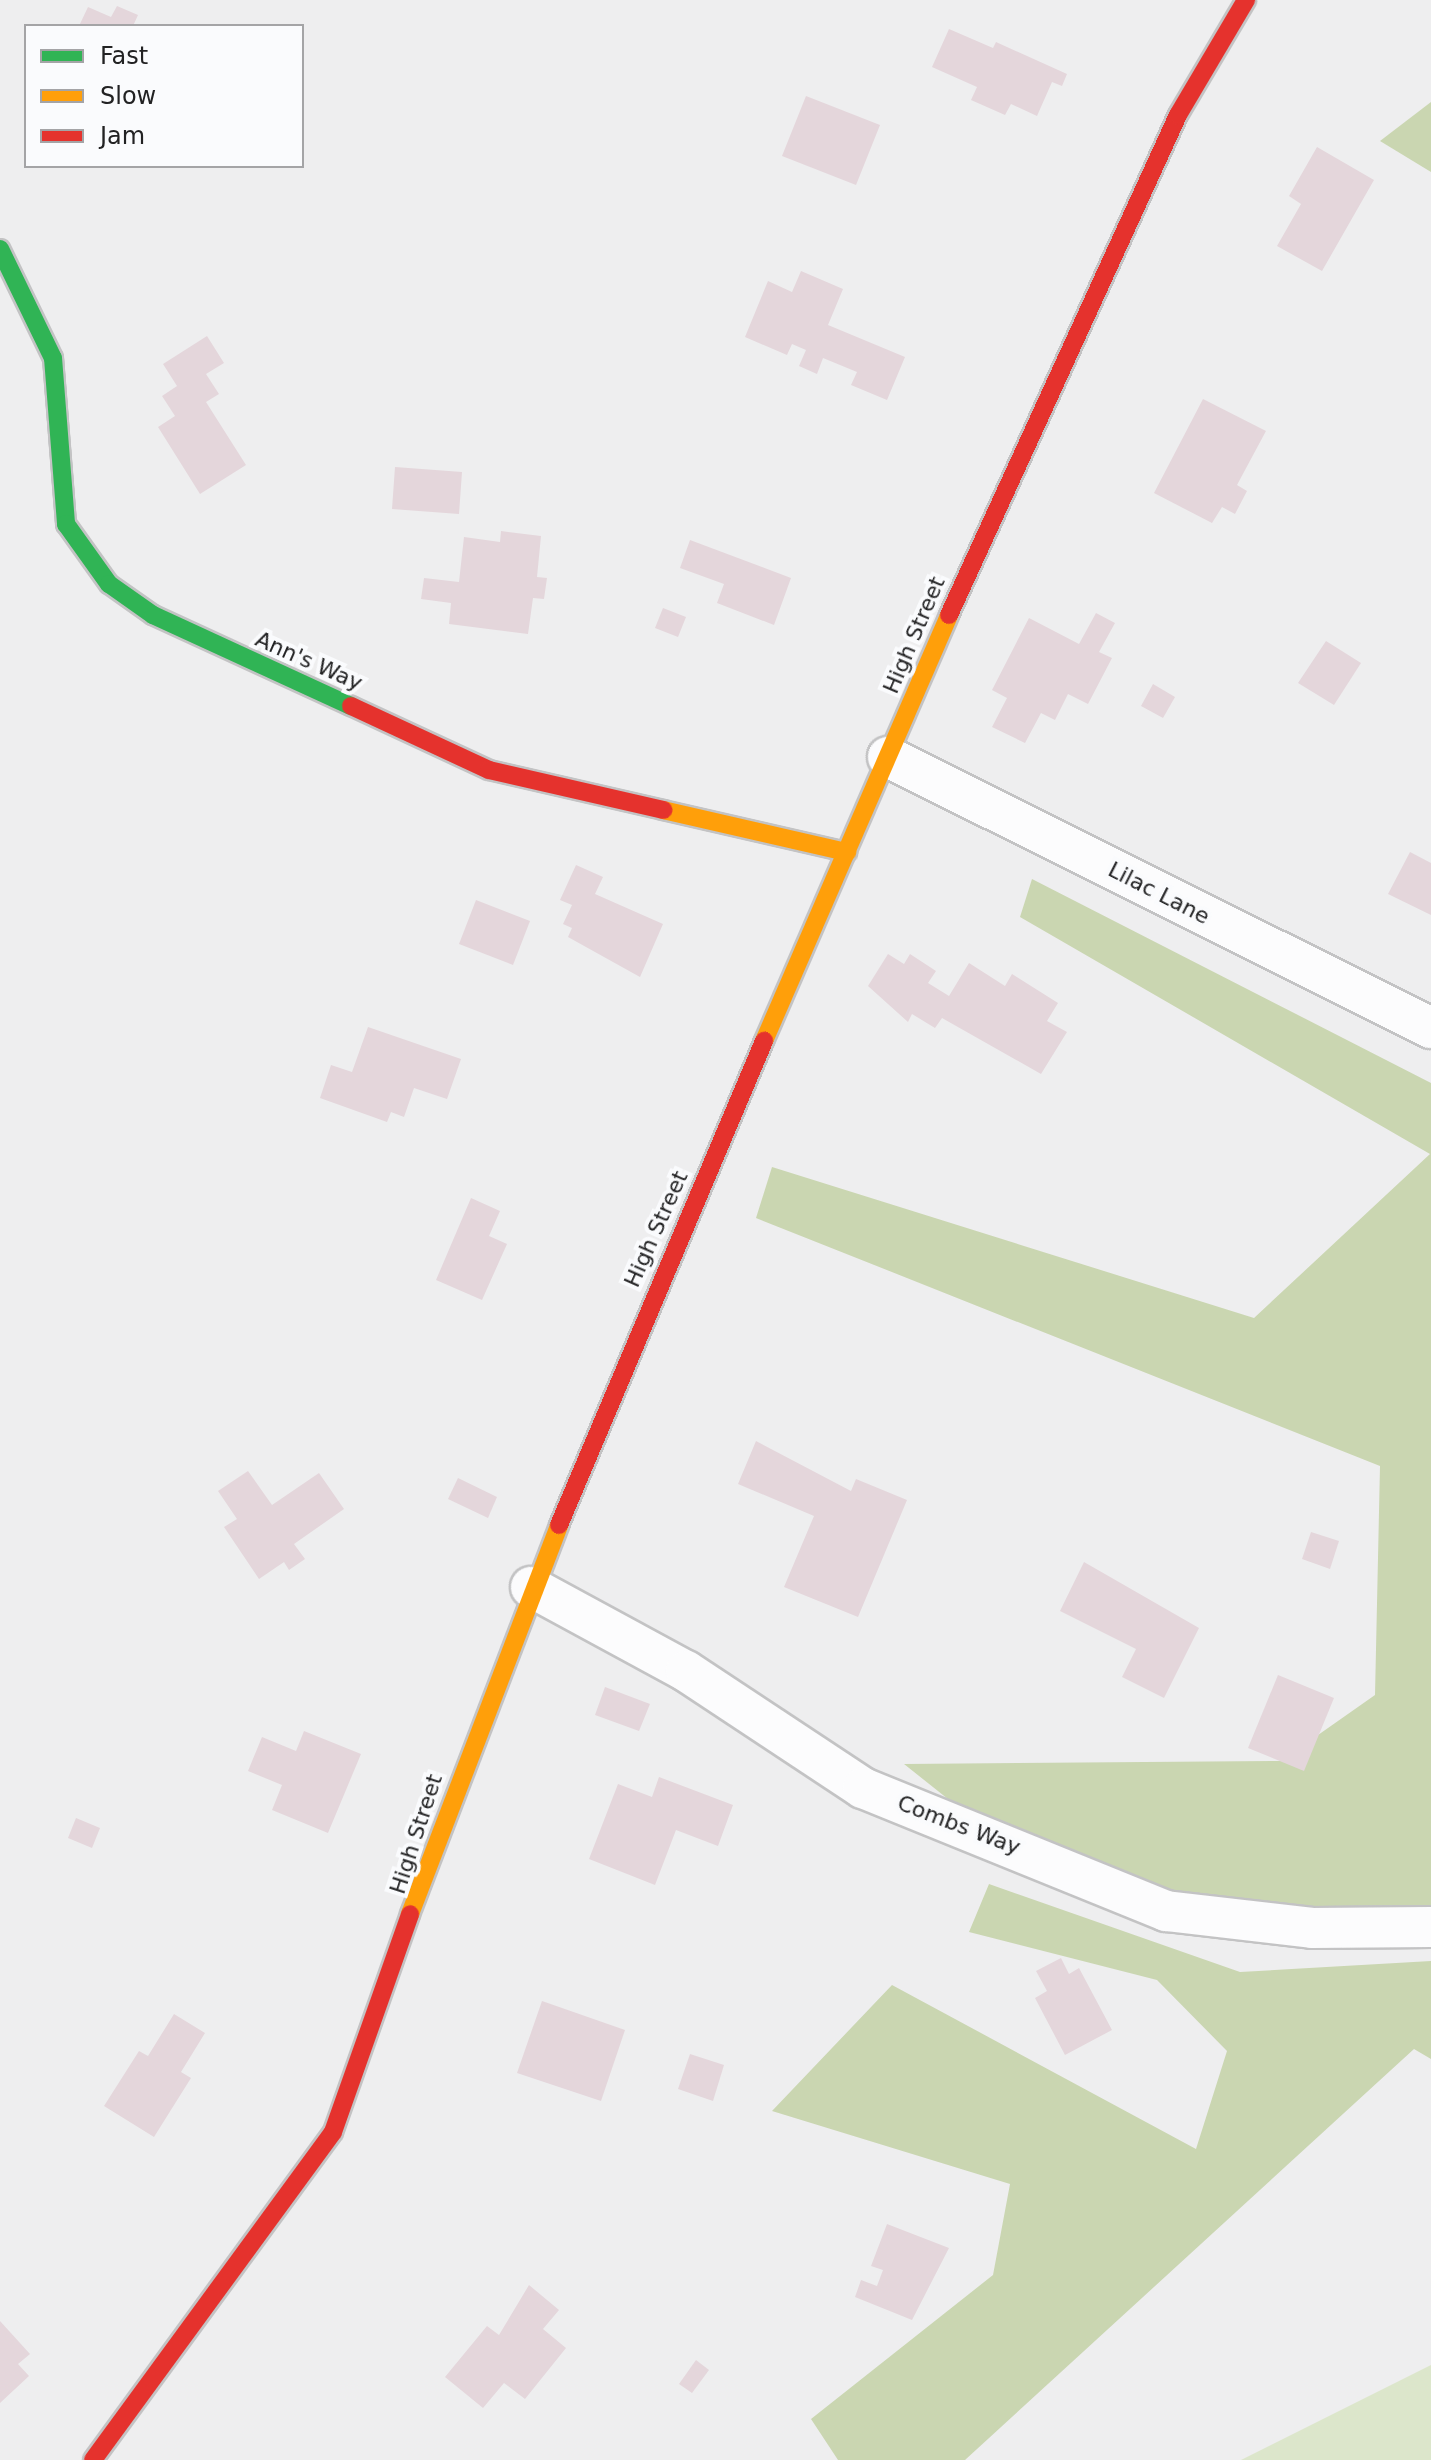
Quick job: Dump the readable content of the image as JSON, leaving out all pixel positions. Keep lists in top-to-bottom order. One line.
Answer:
{"streets":{"street":["High Street","Ann's Way","Lilac Lane","Combs Way"]},"crossings":[["High Street","Ann's Way"],["High Street","Lilac Lane"],["High Street","Combs Way"]],"legend":["Fast","Slow","Jam"]}
